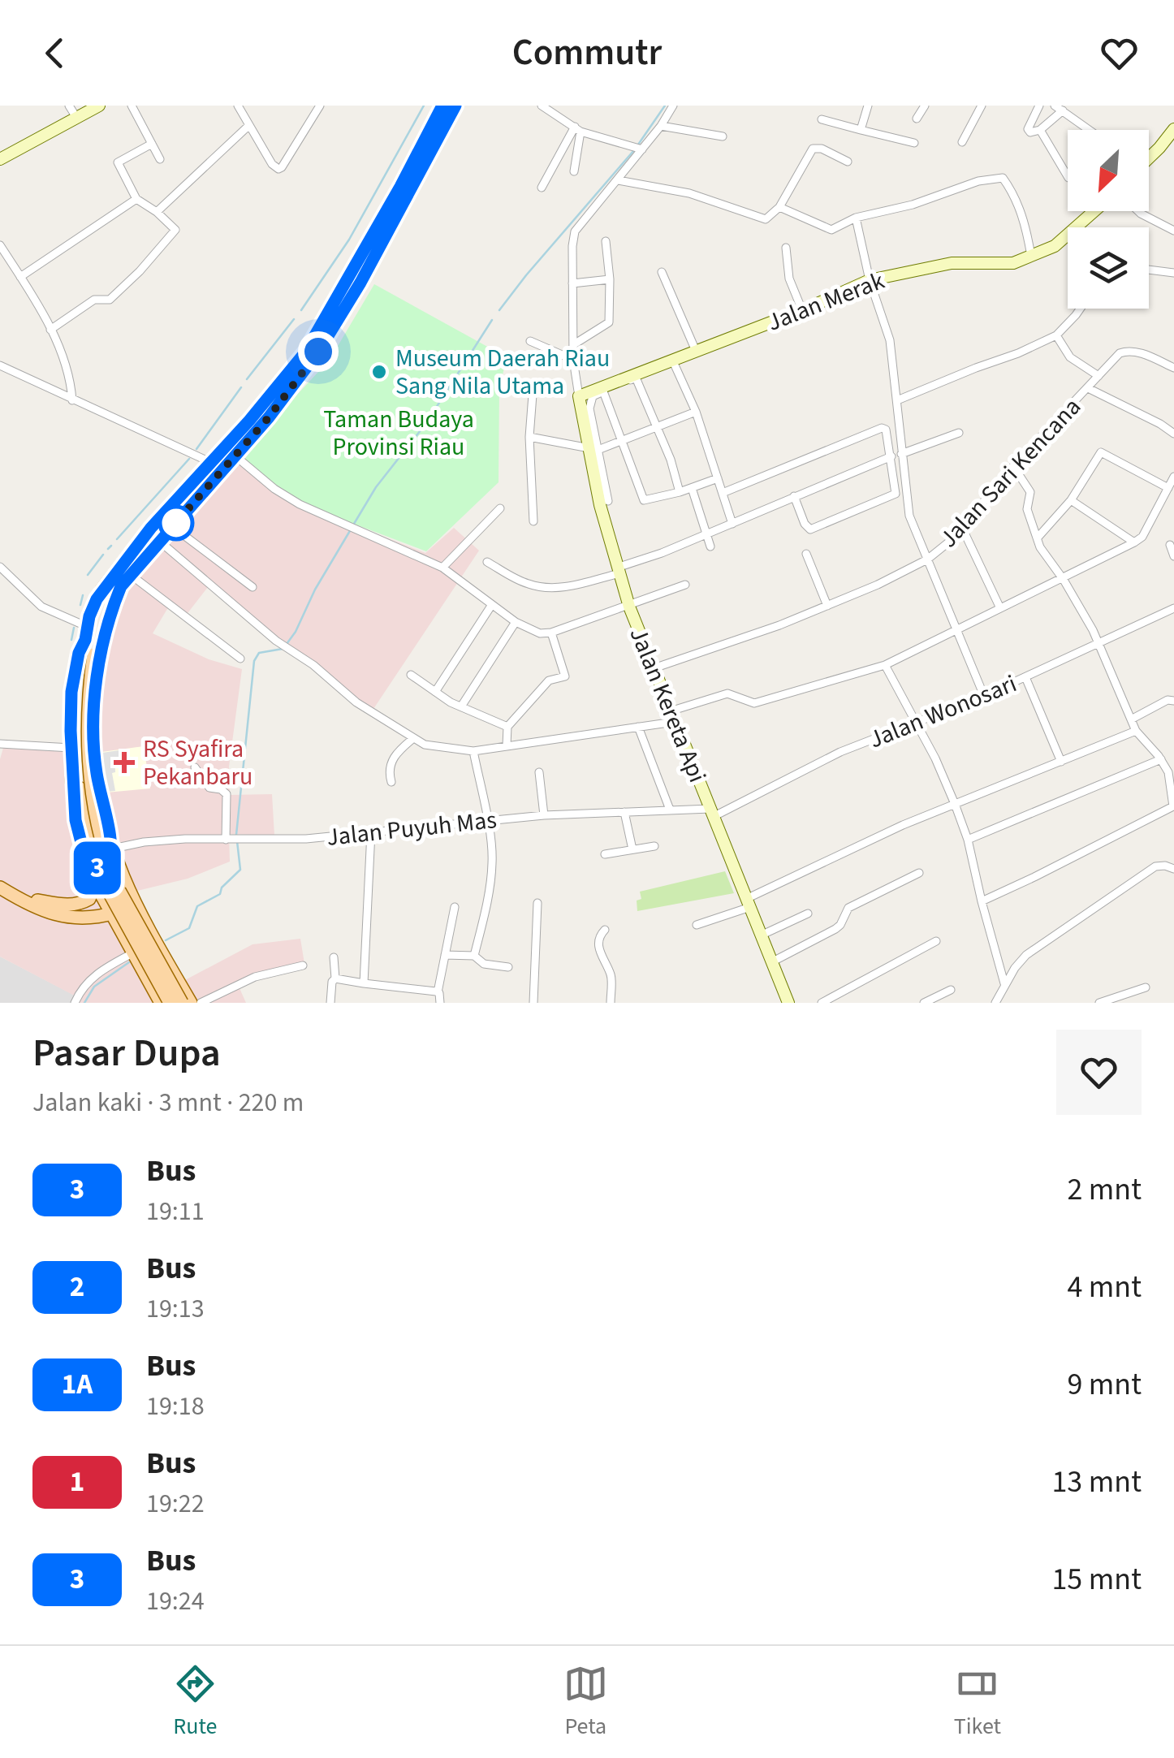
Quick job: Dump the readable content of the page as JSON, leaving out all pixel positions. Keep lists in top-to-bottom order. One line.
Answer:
{"streets":{"street":["Jalan Merak","Jalan Sari Kencana","Jalan Kereta Api","Jalan Wonosari","Jalan Puyuh Mas"]},"crossings":[["Jalan Merak","Jalan Kereta Api"],["Jalan Sari Kencana","Jalan Kereta Api"],["Jalan Kereta Api","Jalan Wonosari"],["Jalan Kereta Api","Jalan Puyuh Mas"],["Jalan Wonosari","Jalan Puyuh Mas"]],"parks":["Taman Budaya Provinsi Riau"],"places":{"other":["Museum Daerah Riau Sang Nila Utama"],"health":["RS Syafira Pekanbaru"]},"lines":["bus line 3"],"north":"bottom left","page":{"header":"Commutr","on_map":"3","heading":["Pasar Dupa","Jalan kaki · 3 mnt · 220 m"],"list":[{"mark":"3","name":"Bus","note":"19:11","value":"2 mnt"},{"mark":"2","name":"Bus","note":"19:13","value":"4 mnt"},{"mark":"1A","name":"Bus","note":"19:18","value":"9 mnt"},{"mark":"1","name":"Bus","note":"19:22","value":"13 mnt"},{"mark":"3","name":"Bus","note":"19:24","value":"15 mnt"}],"tabs":["Rute","Peta","Tiket"]}}
